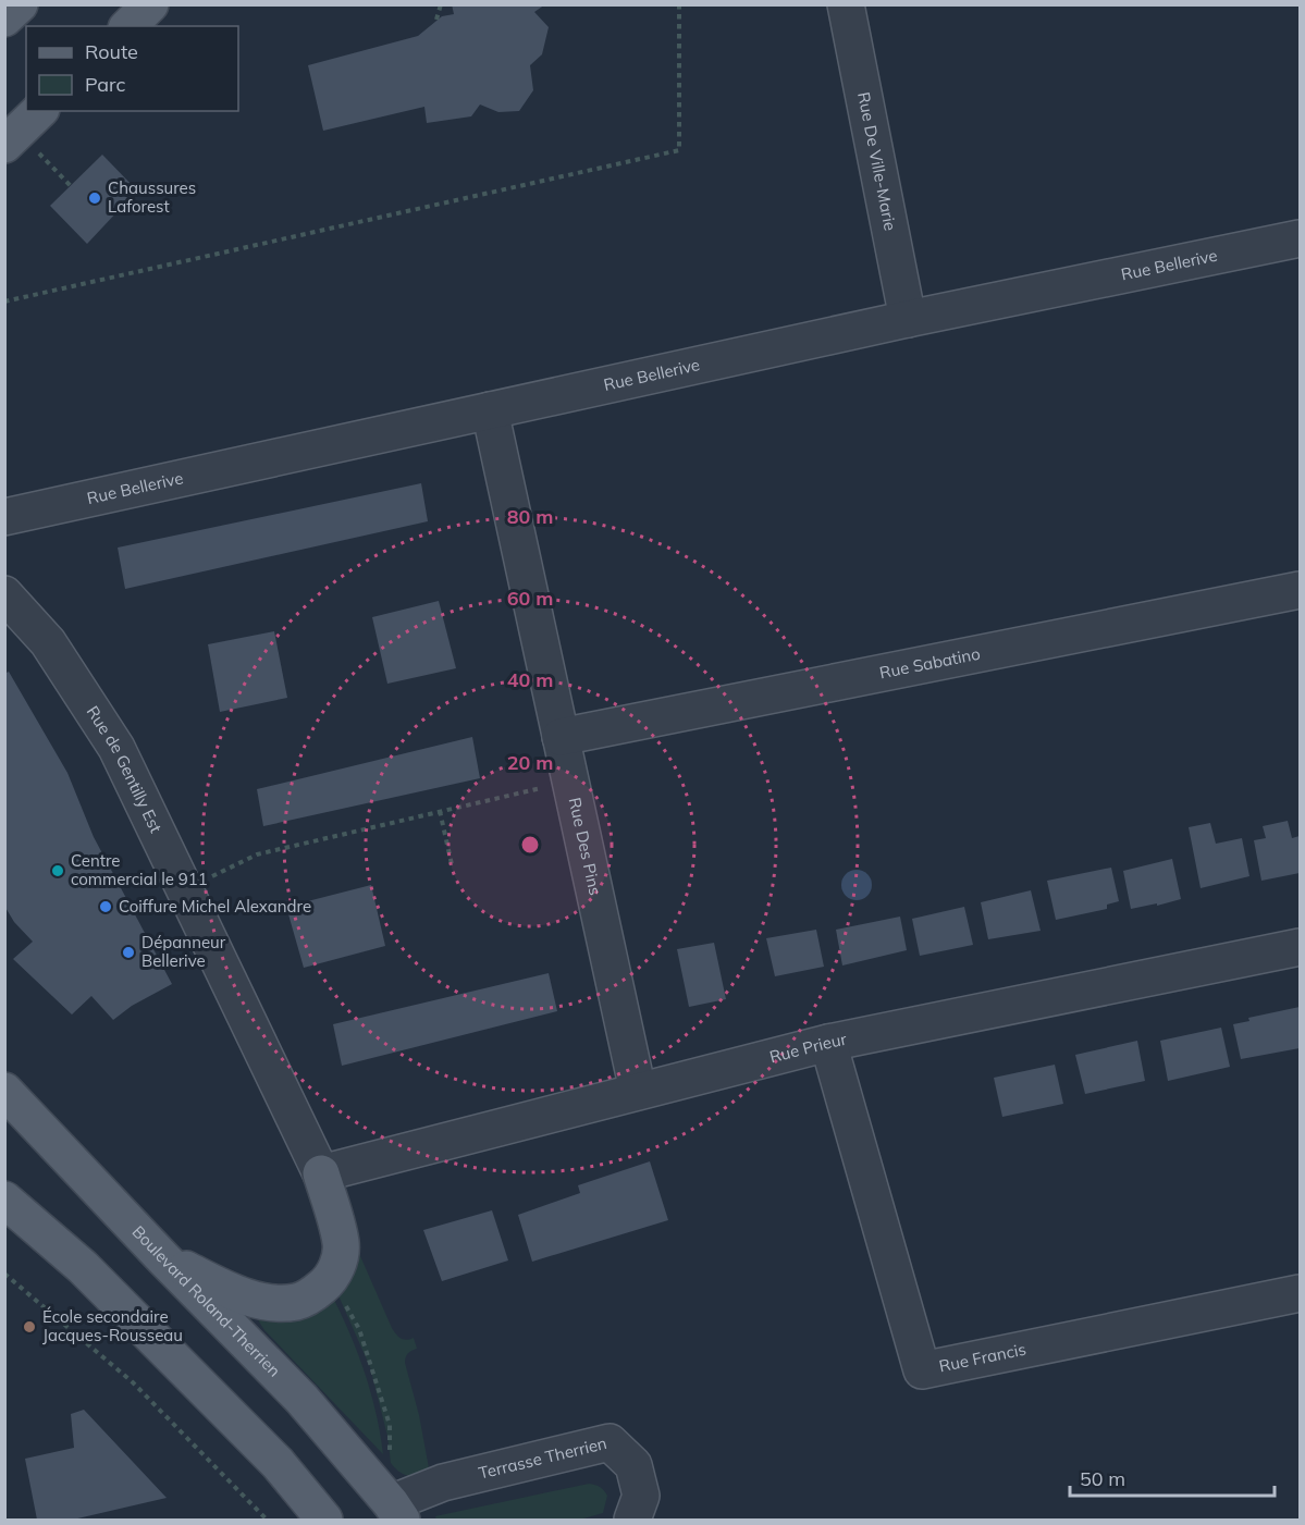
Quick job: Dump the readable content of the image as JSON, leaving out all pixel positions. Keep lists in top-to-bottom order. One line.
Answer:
{"streets":{"main road":["Boulevard Roland-Therrien"],"street":["Rue De Ville-Marie","Rue Bellerive","Rue Sabatino","Rue de Gentilly Est","Rue Des Pins","Rue Prieur","Rue Francis","Terrasse Therrien"]},"crossings":[["Rue De Ville-Marie","Rue Bellerive"],["Rue Bellerive","Rue Des Pins"],["Rue Sabatino","Rue Des Pins"],["Rue de Gentilly Est","Rue Prieur"],["Rue Des Pins","Rue Prieur"],["Rue Prieur","Rue Francis"],["Boulevard Roland-Therrien","Terrasse Therrien"]],"places":["Chaussures Laforest","Centre commercial le 911","Coiffure Michel Alexandre","Dépanneur Bellerive","École secondaire Jacques-Rousseau"],"legend":["Route","Parc"],"scale_bar":"50 m","rings":["80 m","60 m","40 m","20 m"]}
